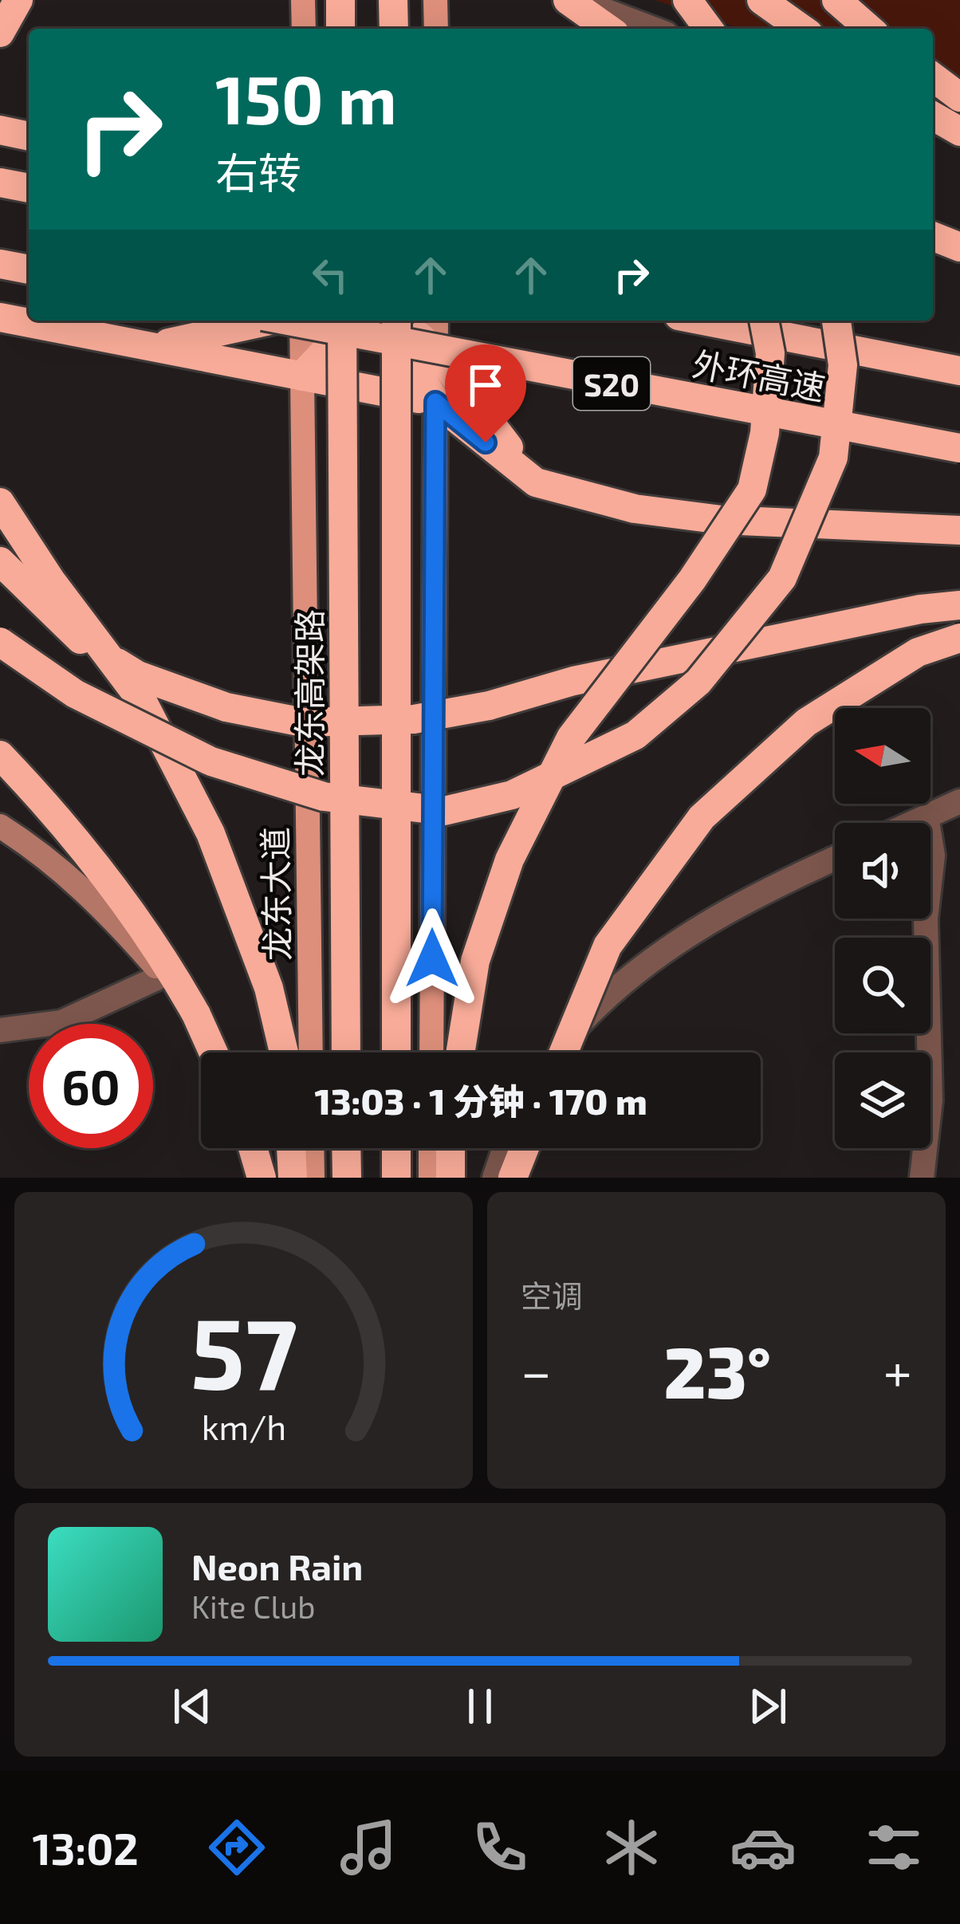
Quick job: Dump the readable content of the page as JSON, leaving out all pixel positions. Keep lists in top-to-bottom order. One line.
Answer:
{"streets":{"highway":["外环高速","S20","龙东高架路"],"main road":["龙东大道"]},"north":"left","page":{"turn":["150 m","右转"],"limit":"60","trip":"13:03 · 1 分钟 · 170 m","tile":"空调","heat":["−","23°","+"],"song":["Neon Rain","Kite Club"],"tabs":"13:02","gauge":["57","km/h"]}}
